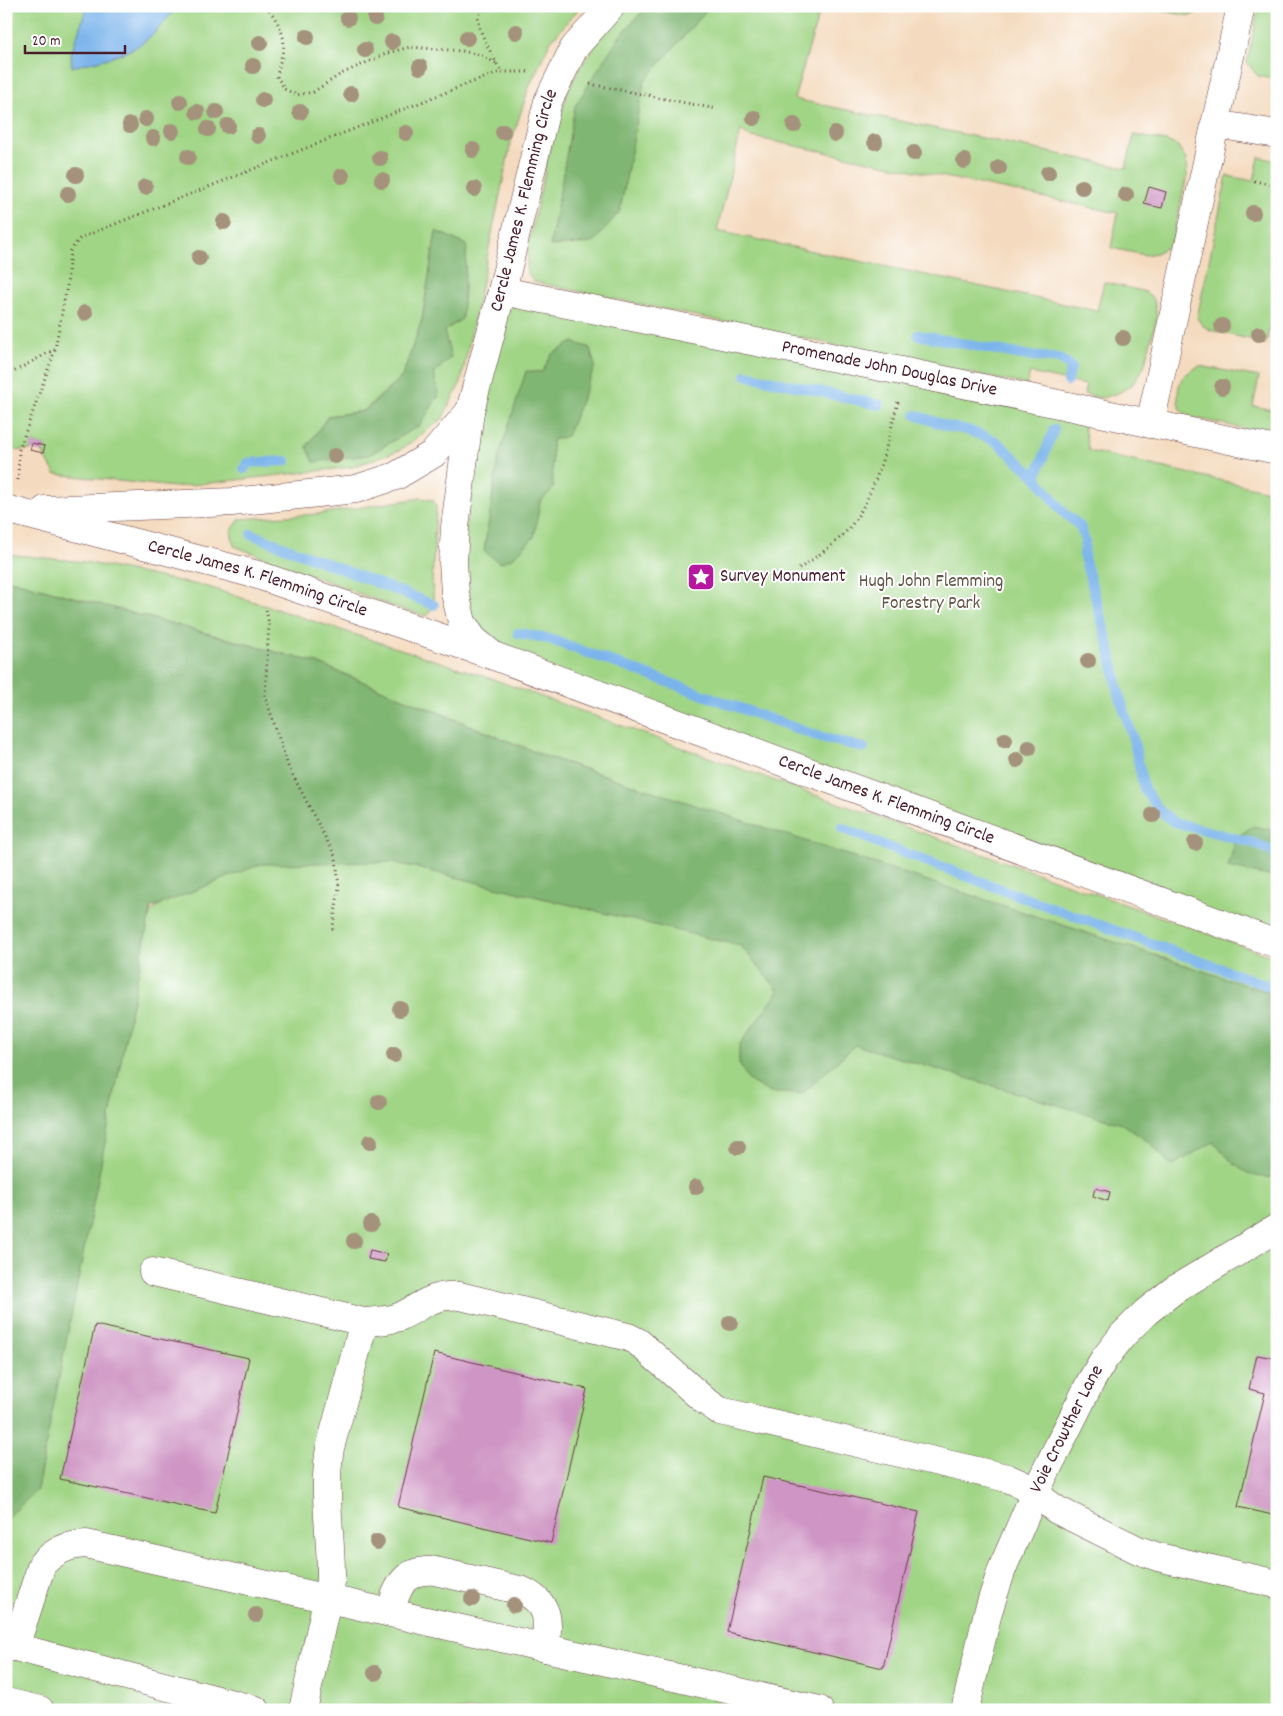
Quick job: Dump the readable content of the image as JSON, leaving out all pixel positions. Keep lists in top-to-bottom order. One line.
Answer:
{"streets":{"street":["Cercle James K. Flemming Circle","Promenade John Douglas Drive","Voie Crowther Lane"]},"crossings":[["Cercle James K. Flemming Circle","Promenade John Douglas Drive"]],"parks":["Hugh John Flemming Forestry Park"],"places":{"place":["Survey Monument"]},"scale_bar":"20 m"}
